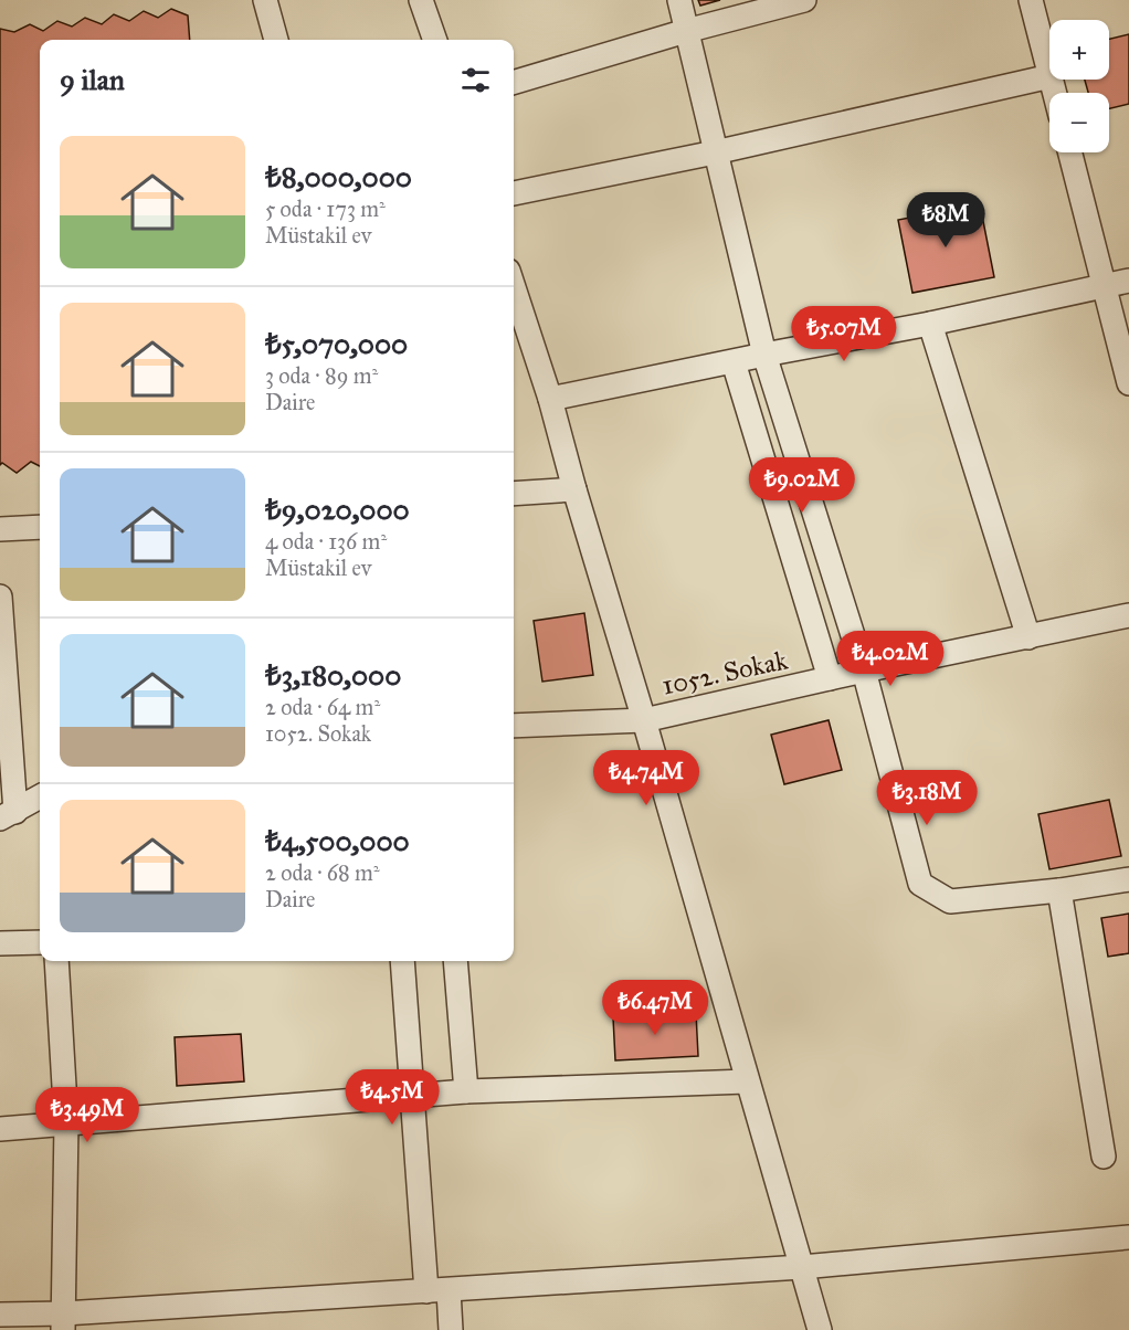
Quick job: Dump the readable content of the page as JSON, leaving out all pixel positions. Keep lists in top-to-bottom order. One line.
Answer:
{"streets":{"street":["1052. Sokak"]},"page":{"map_buttons":["+","−"],"heading":"9 ilan","list":[{"name":"₺8,000,000","note":"5 oda · 173 m² · Müstakil ev"},{"name":"₺5,070,000","note":"3 oda · 89 m² · Daire"},{"name":"₺9,020,000","note":"4 oda · 136 m² · Müstakil ev"},{"name":"₺3,180,000","note":"2 oda · 64 m² · 1052. Sokak"},{"name":"₺4,500,000","note":"2 oda · 68 m² · Daire"}],"price":["₺8M","₺5.07M","₺9.02M","₺4.02M","₺4.74M","₺3.18M","₺6.47M","₺4.5M","₺3.49M"]}}
